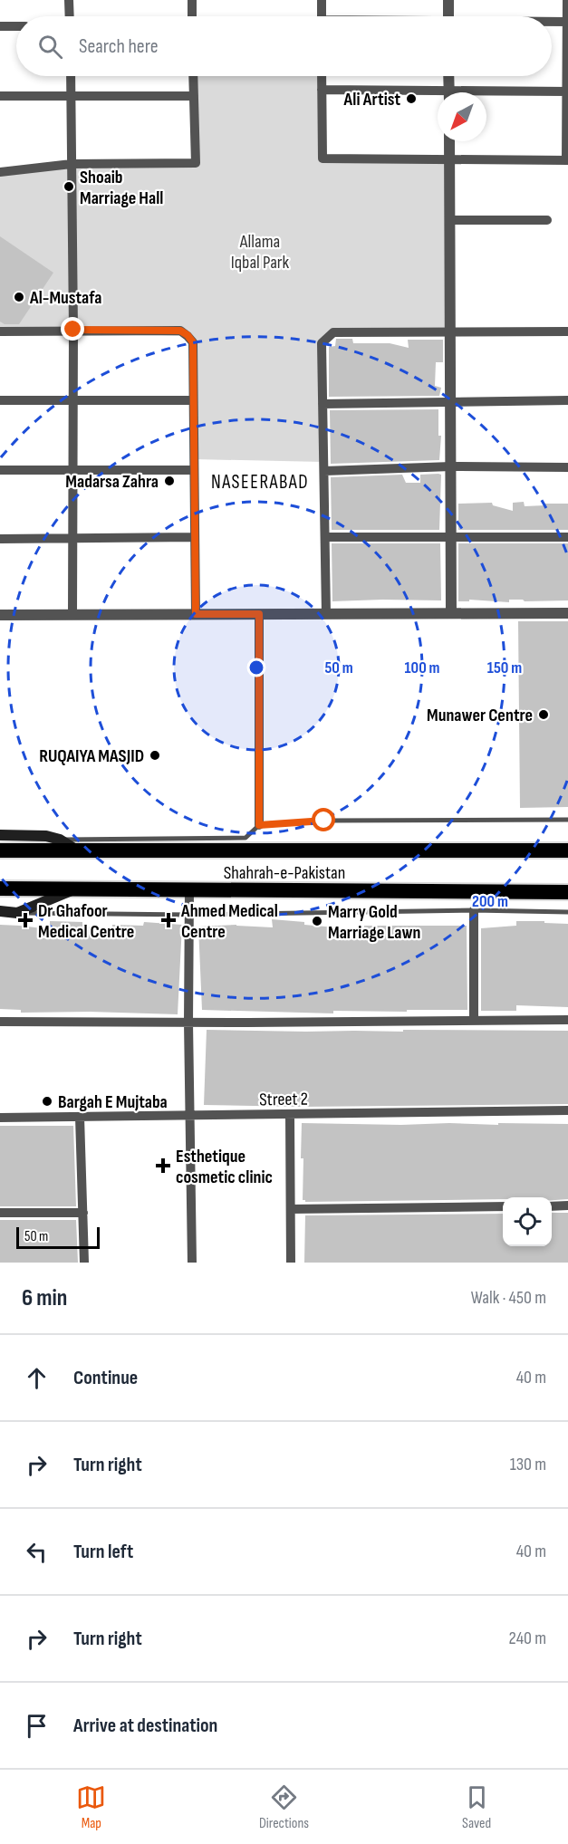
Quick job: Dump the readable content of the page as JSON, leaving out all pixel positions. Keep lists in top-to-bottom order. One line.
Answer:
{"streets":{"highway":["Shahrah-e-Pakistan"],"street":["Street 2"]},"districts":["NASEERABAD"],"parks":["Allama Iqbal Park"],"places":{"other":["Ali Artist","Shoaib Marriage Hall","Al-Mustafa","Madarsa Zahra","Munawer Centre","RUQAIYA MASJID","Marry Gold Marriage Lawn","Bargah E Mujtaba"],"health":["Dr Ghafoor Medical Centre","Ahmed Medical Centre","Esthetique cosmetic clinic"]},"scale_bar":"50 m","north":"bottom left","page":{"search":"Search here","scale":"50 m","heading":["6 min","Walk · 450 m"],"list":[["Continue","40 m"],["Turn right","130 m"],["Turn left","40 m"],["Turn right","240 m"],"Arrive at destination"],"nav":["Map","Directions","Saved"]},"rings":["50 m","100 m","150 m","200 m"]}
